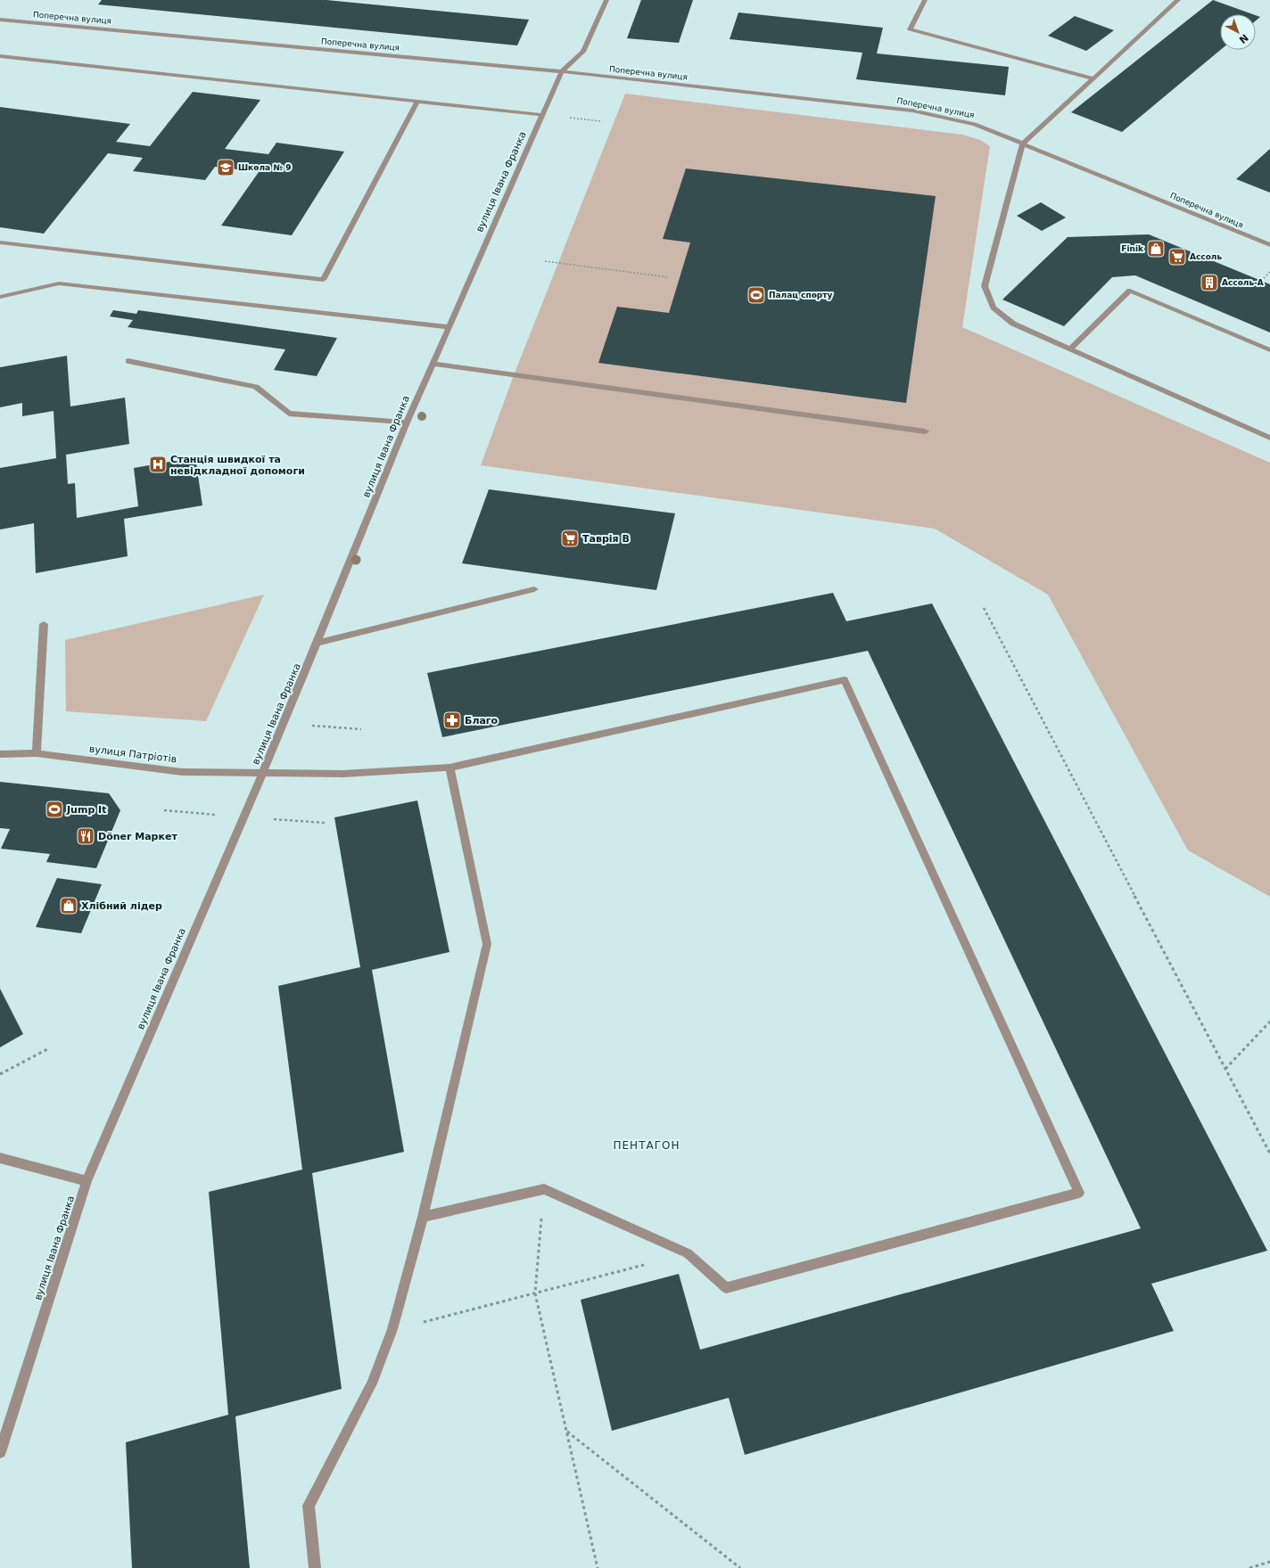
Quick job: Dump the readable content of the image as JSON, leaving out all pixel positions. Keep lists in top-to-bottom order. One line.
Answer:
{"streets":{"street":["Поперечна вулиця","вулиця Івана Франка","вулиця Патріотів"]},"crossings":[["Поперечна вулиця","вулиця Івана Франка"],["вулиця Івана Франка","вулиця Патріотів"]],"districts":["ПЕНТАГОН"],"places":{"school or university":["Школа № 9"],"shop":["Finik","Хлібний лідер"],"supermarket":["Ассоль","Таврія В"],"building":["Ассоль-А"],"sports":["Палац спорту","Jump It"],"hospital":["Станція швидкої та невідкладної допомоги"],"pharmacy":["Благо"],"restaurant":["Döner Маркет"]},"north":"bottom right"}
